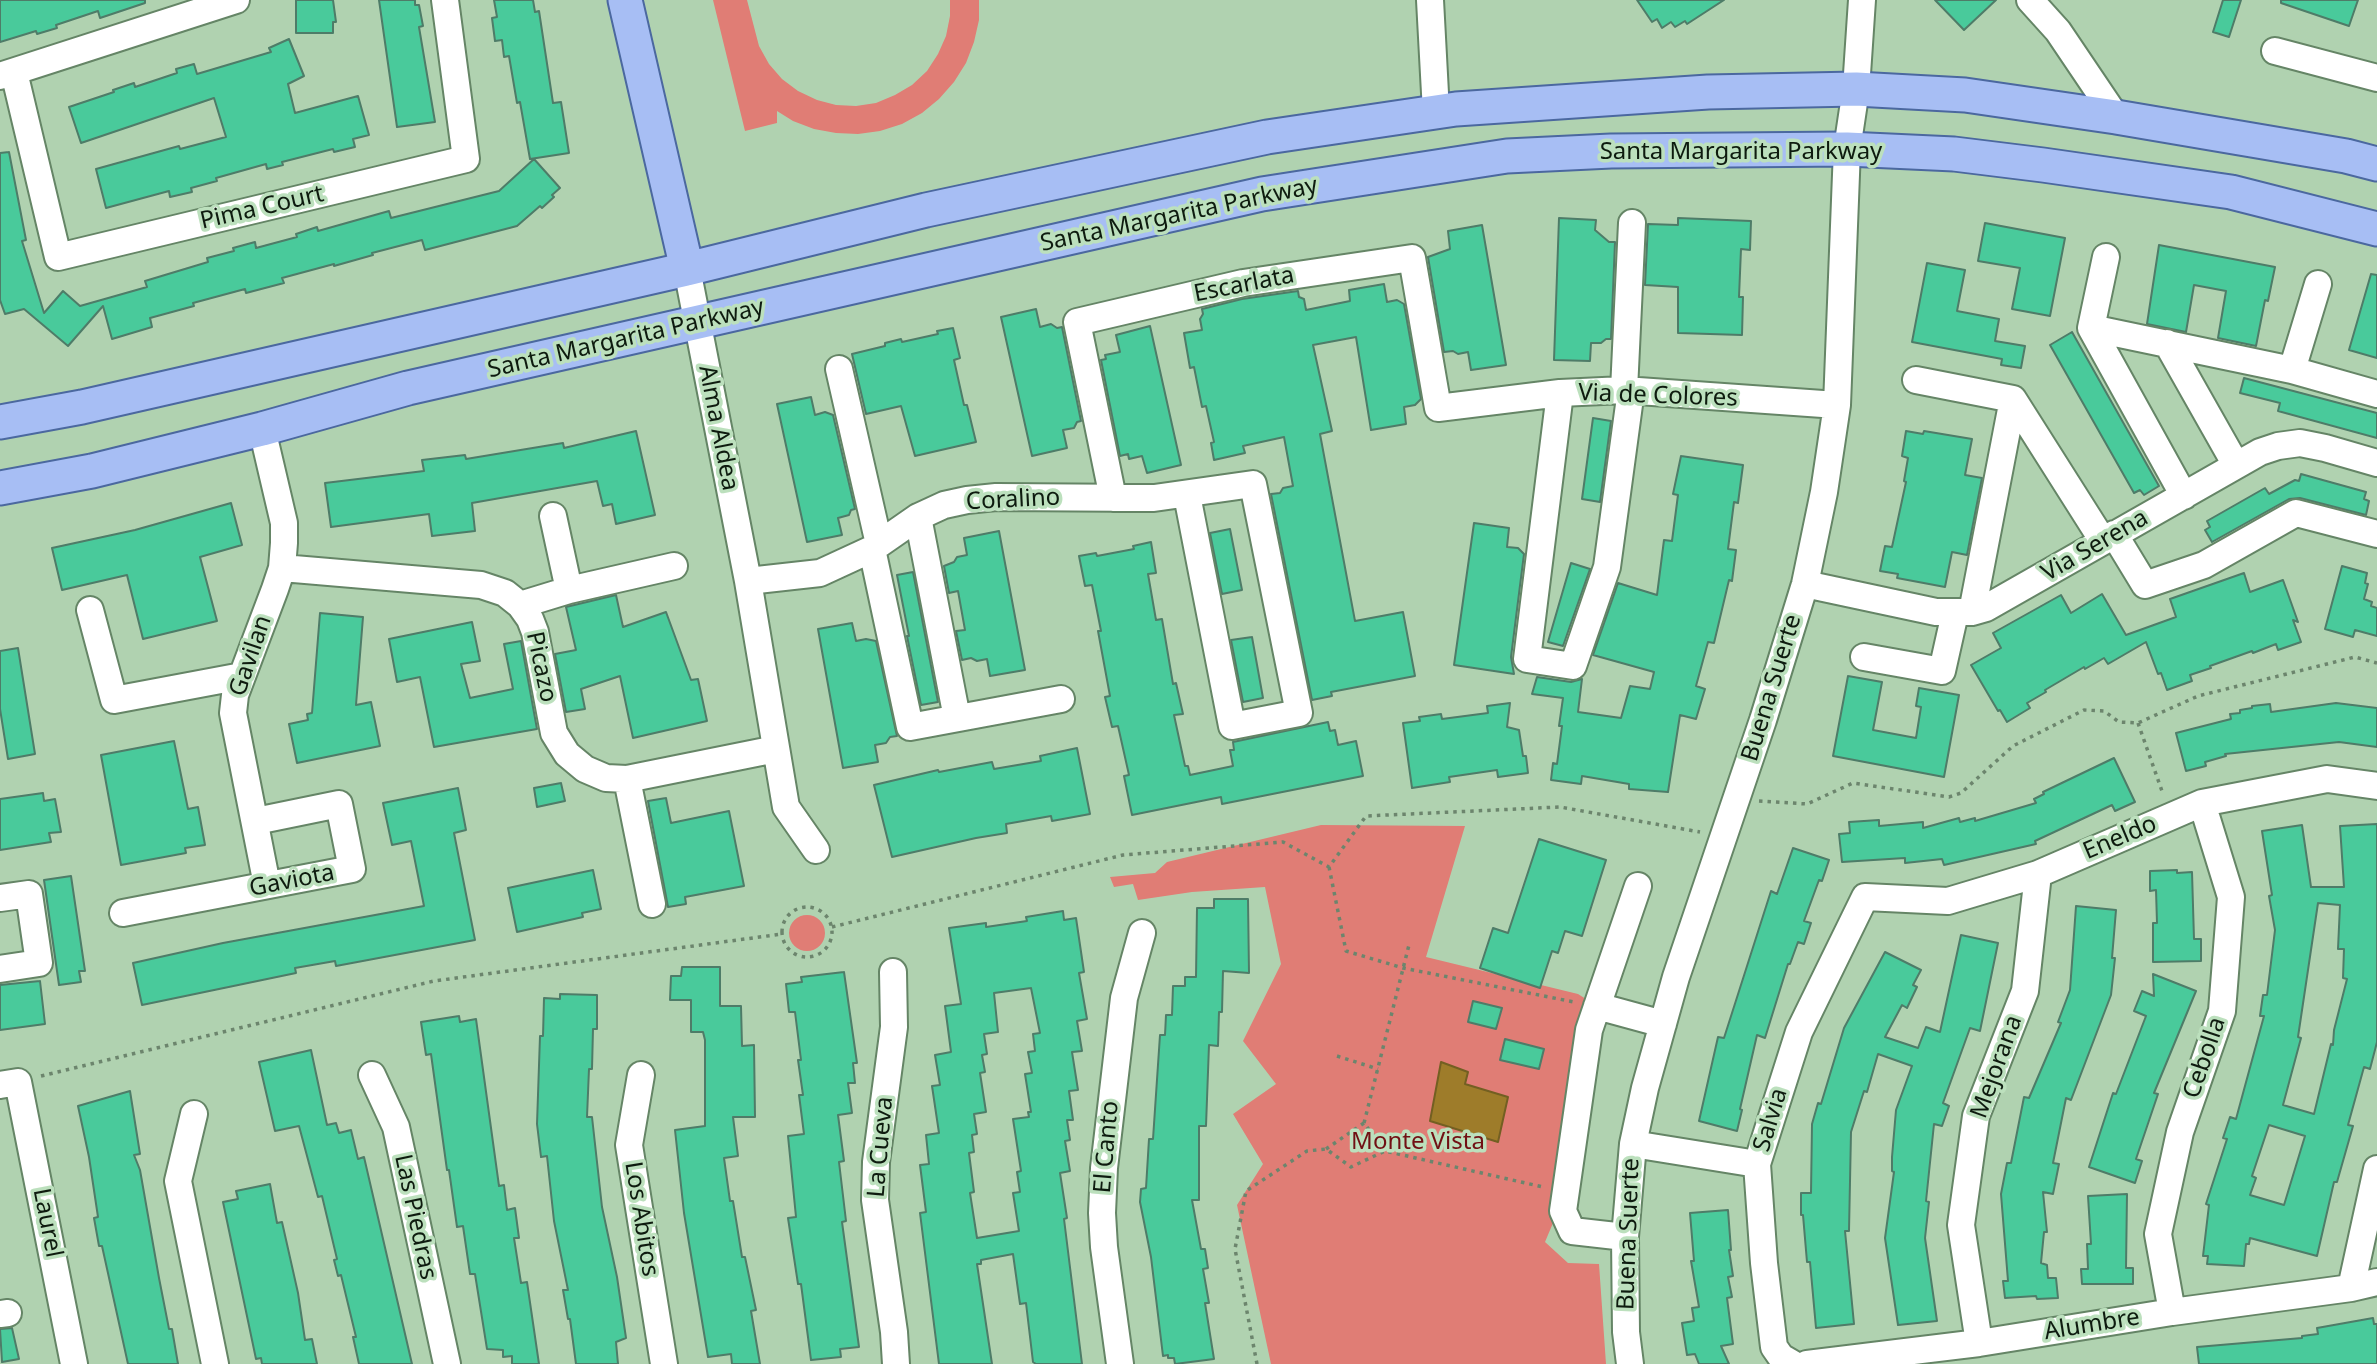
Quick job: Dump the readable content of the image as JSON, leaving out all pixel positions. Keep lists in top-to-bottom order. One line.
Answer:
{"streets":{"main road":["Santa Margarita Parkway","Alma Aldea"],"street":["Pima Court","Escarlata","Via de Colores","Coralino","Via Serena","Gavilan","Picazo","Buena Suerte","Eneldo","Gaviota","Cebolla","Mejorana","Salvia","La Cueva","El Canto","Las Piedras","Los Abitos","Laurel","Alumbre"]},"crossings":[["Santa Margarita Parkway","Alma Aldea"],["Santa Margarita Parkway","Gavilan"],["Santa Margarita Parkway","Buena Suerte"],["Escarlata","Via de Colores"],["Escarlata","Coralino"],["Via de Colores","Buena Suerte"],["Alma Aldea","Coralino"],["Alma Aldea","Picazo"],["Gavilan","Picazo"],["Gavilan","Gaviota"],["Eneldo","Cebolla"],["Eneldo","Mejorana"],["Eneldo","Salvia"],["Cebolla","Alumbre"],["Mejorana","Alumbre"],["Salvia","Alumbre"]],"parks":["Monte Vista"]}
